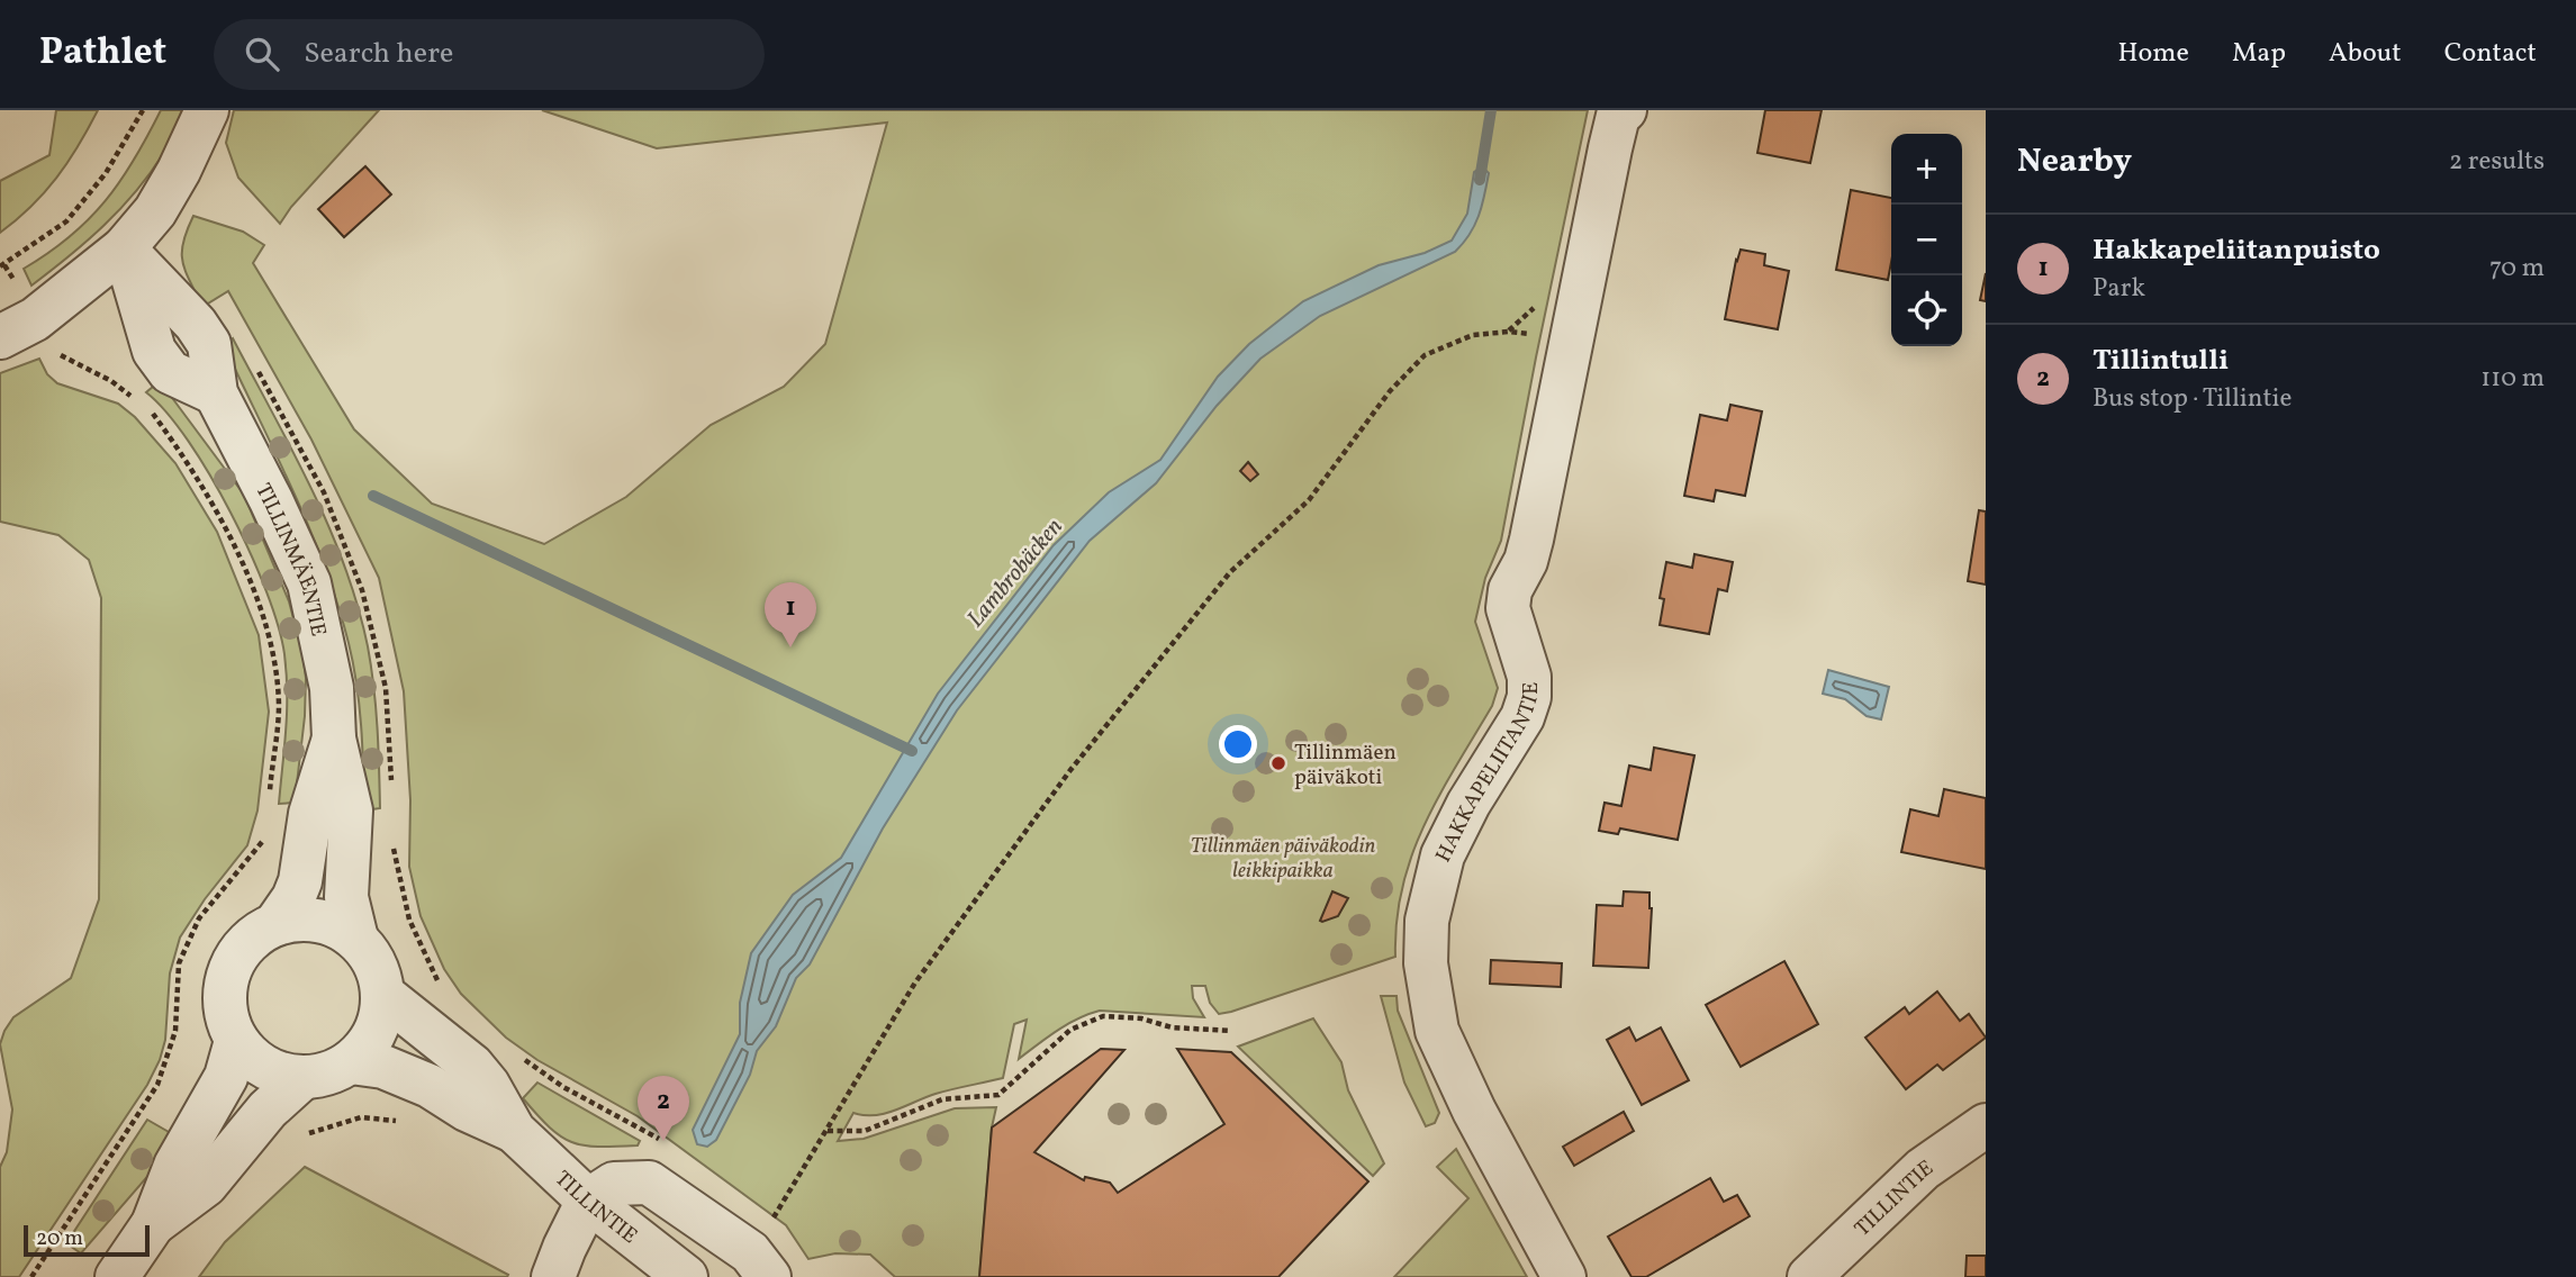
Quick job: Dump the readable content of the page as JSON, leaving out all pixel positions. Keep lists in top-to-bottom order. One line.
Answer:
{"streets":{"street":["TILLINMÄENTIE","HAKKAPELIITANTIE","TILLINTIE"]},"crossings":[["TILLINMÄENTIE","TILLINTIE"]],"water":["Lambrobäcken"],"parks":["Tillinmäen päiväkodin leikkipaikka"],"places":["Tillinmäen päiväkoti"],"scale_bar":"20 m","page":{"header":"Pathlet","search":"Search here","nav":["Home","Map","About","Contact"],"heading":["Nearby","2 results"],"map_buttons":["+","−"],"list":[{"mark":"1","name":"Hakkapeliitanpuisto","note":"Park","value":"70 m"},{"mark":"2","name":"Tillintulli","note":"Bus stop · Tillintie","value":"110 m"}],"pins":["1","2"],"scale":"20 m"}}
